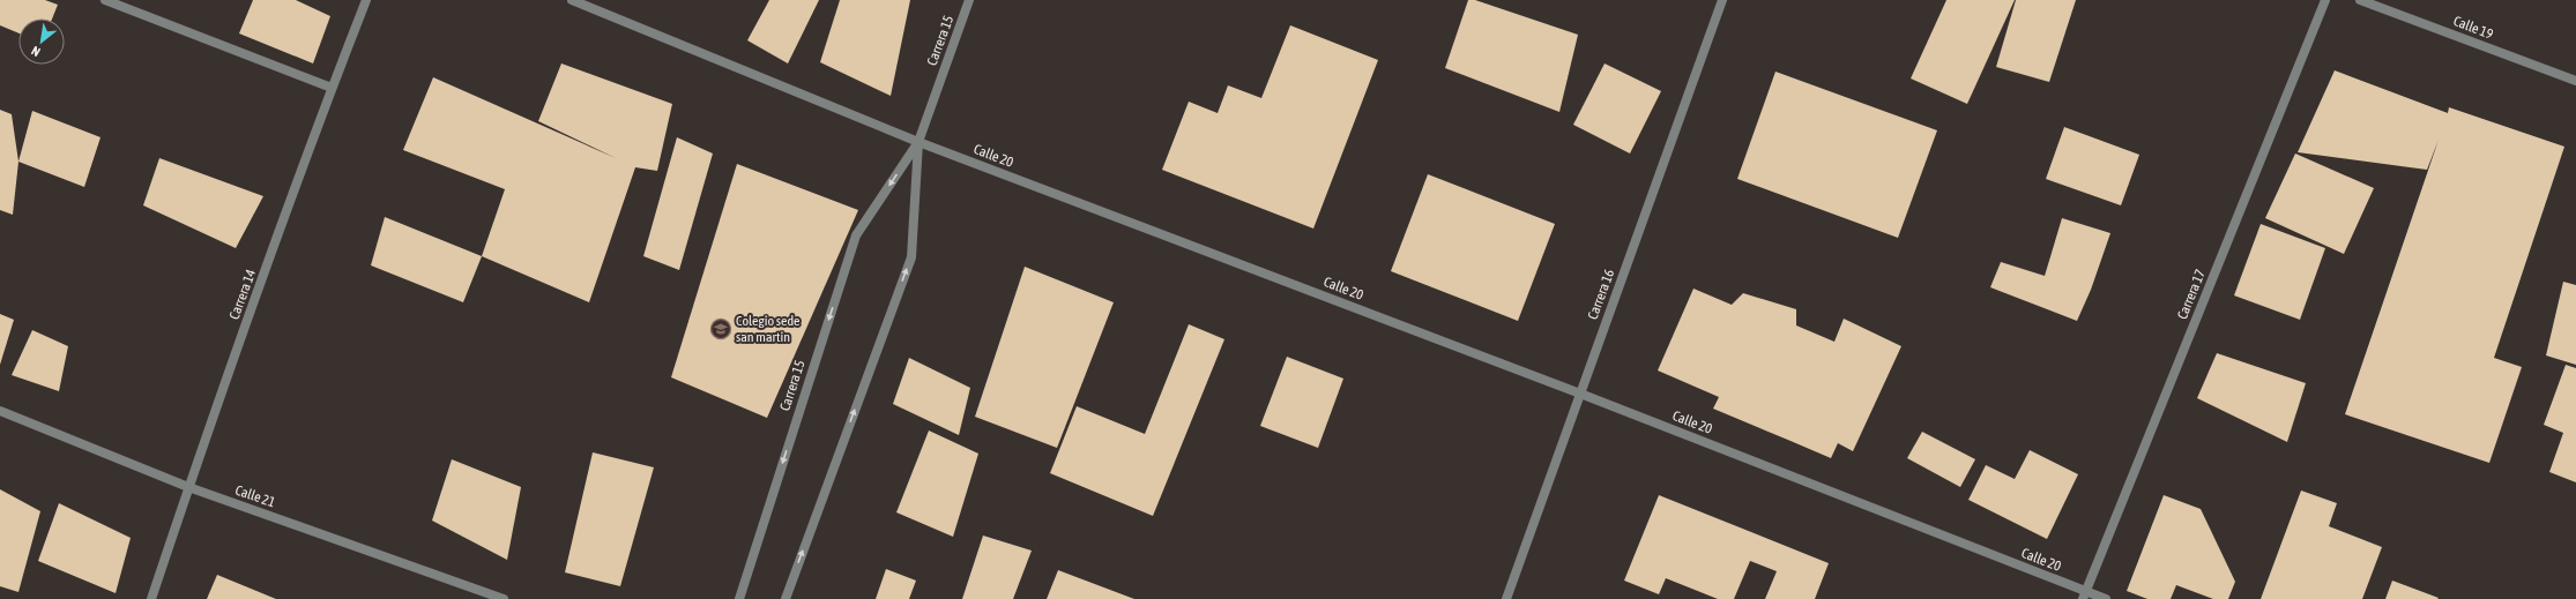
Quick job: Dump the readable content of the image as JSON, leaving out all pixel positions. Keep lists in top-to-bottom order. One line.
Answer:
{"streets":{"street":["Calle 19","Carrera 15","Calle 20","Carrera 14","Carrera 16","Carrera 17","Calle 21"]},"crossings":[["Carrera 15","Calle 20"],["Calle 20","Carrera 16"],["Calle 20","Carrera 17"],["Carrera 14","Calle 21"]],"places":{"school or university":["Colegio sede san martin"]},"north":"bottom left"}
